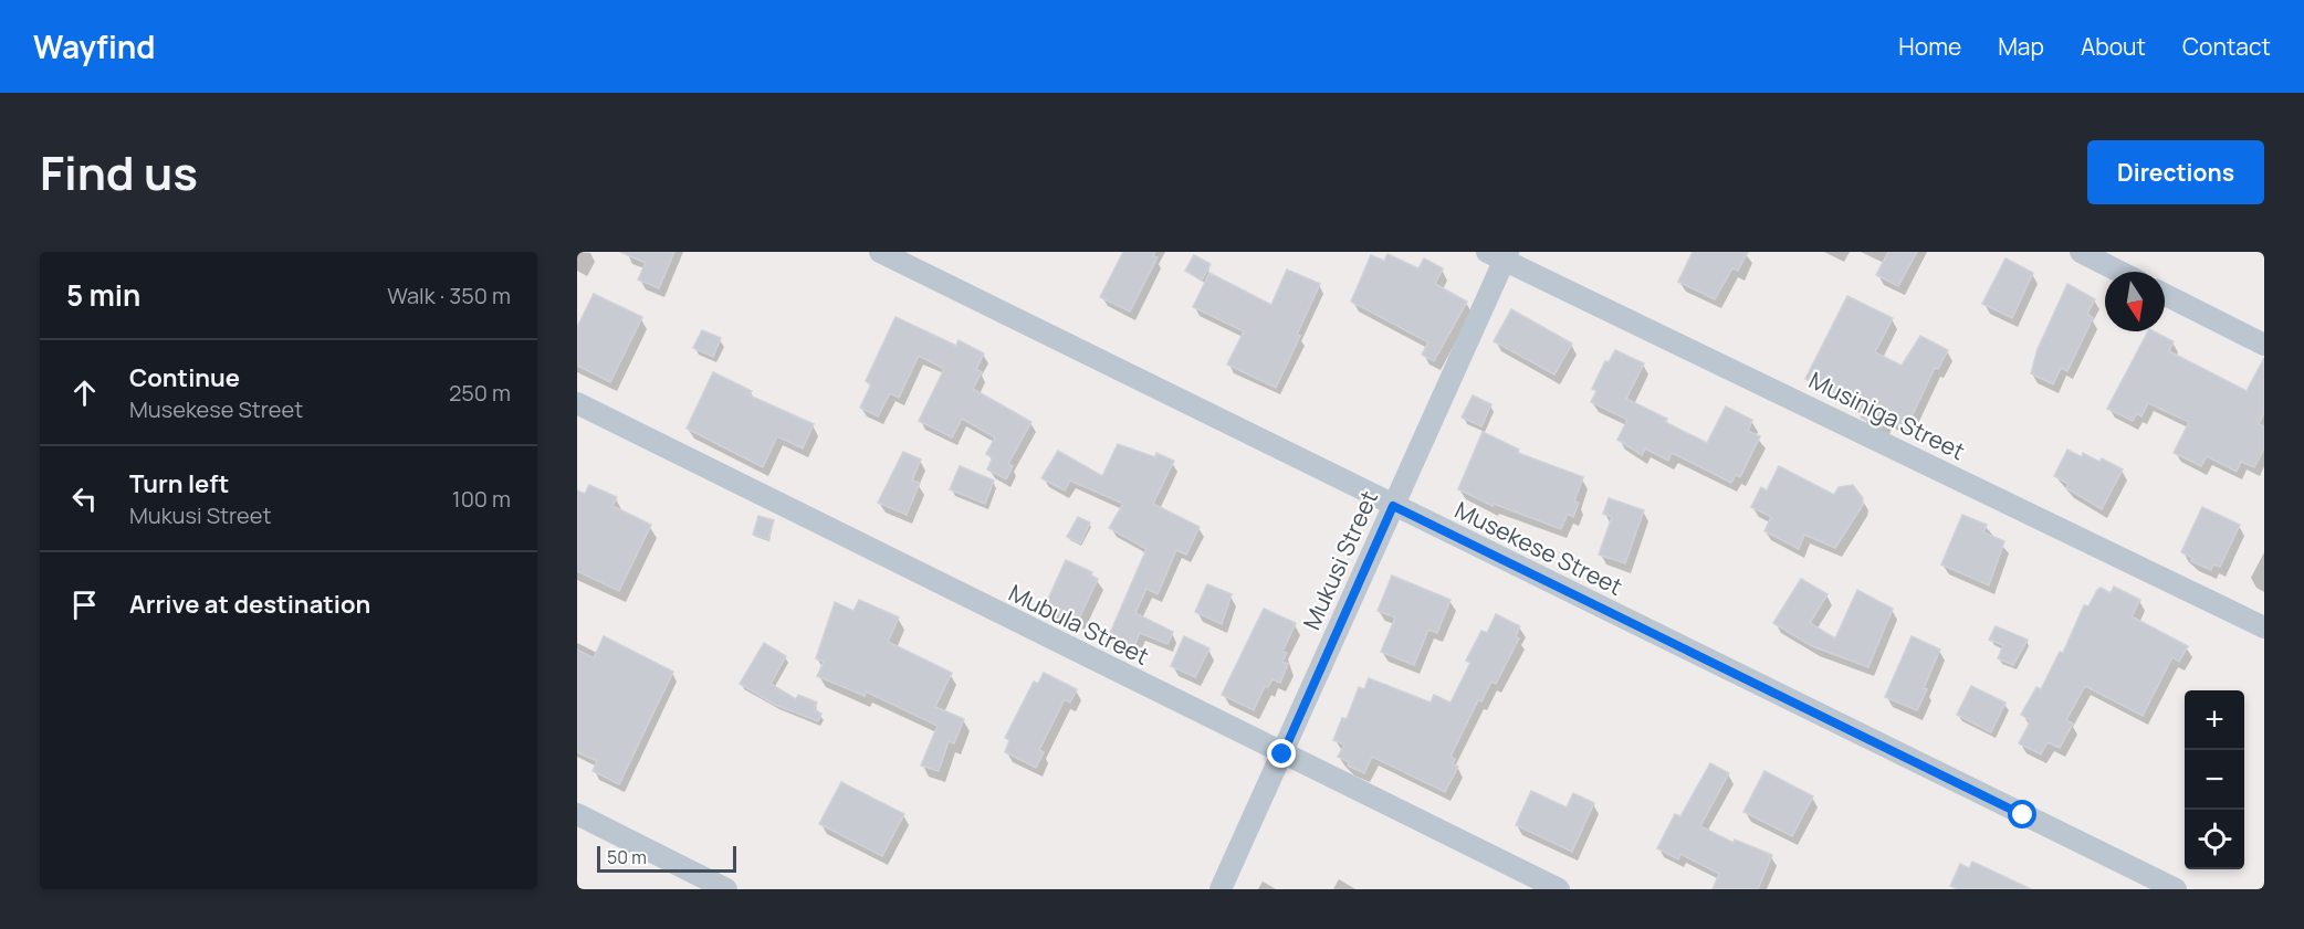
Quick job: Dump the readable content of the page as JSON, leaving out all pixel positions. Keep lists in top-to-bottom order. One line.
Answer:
{"streets":{"street":["Musiniga Street","Musekese Street","Mukusi Street","Mubula Street"]},"crossings":[["Musiniga Street","Mukusi Street"],["Musekese Street","Mukusi Street"],["Mukusi Street","Mubula Street"]],"scale_bar":"50 m","north":"bottom","page":{"header":"Wayfind","nav":["Home","Map","About","Contact"],"title":"Find us","buttons":"Directions","heading":["5 min","Walk · 350 m"],"list":[["Continue","Musekese Street","250 m"],["Turn left","Mukusi Street","100 m"],"Arrive at destination"],"map_buttons":["+","−"],"scale":"50 m"}}
